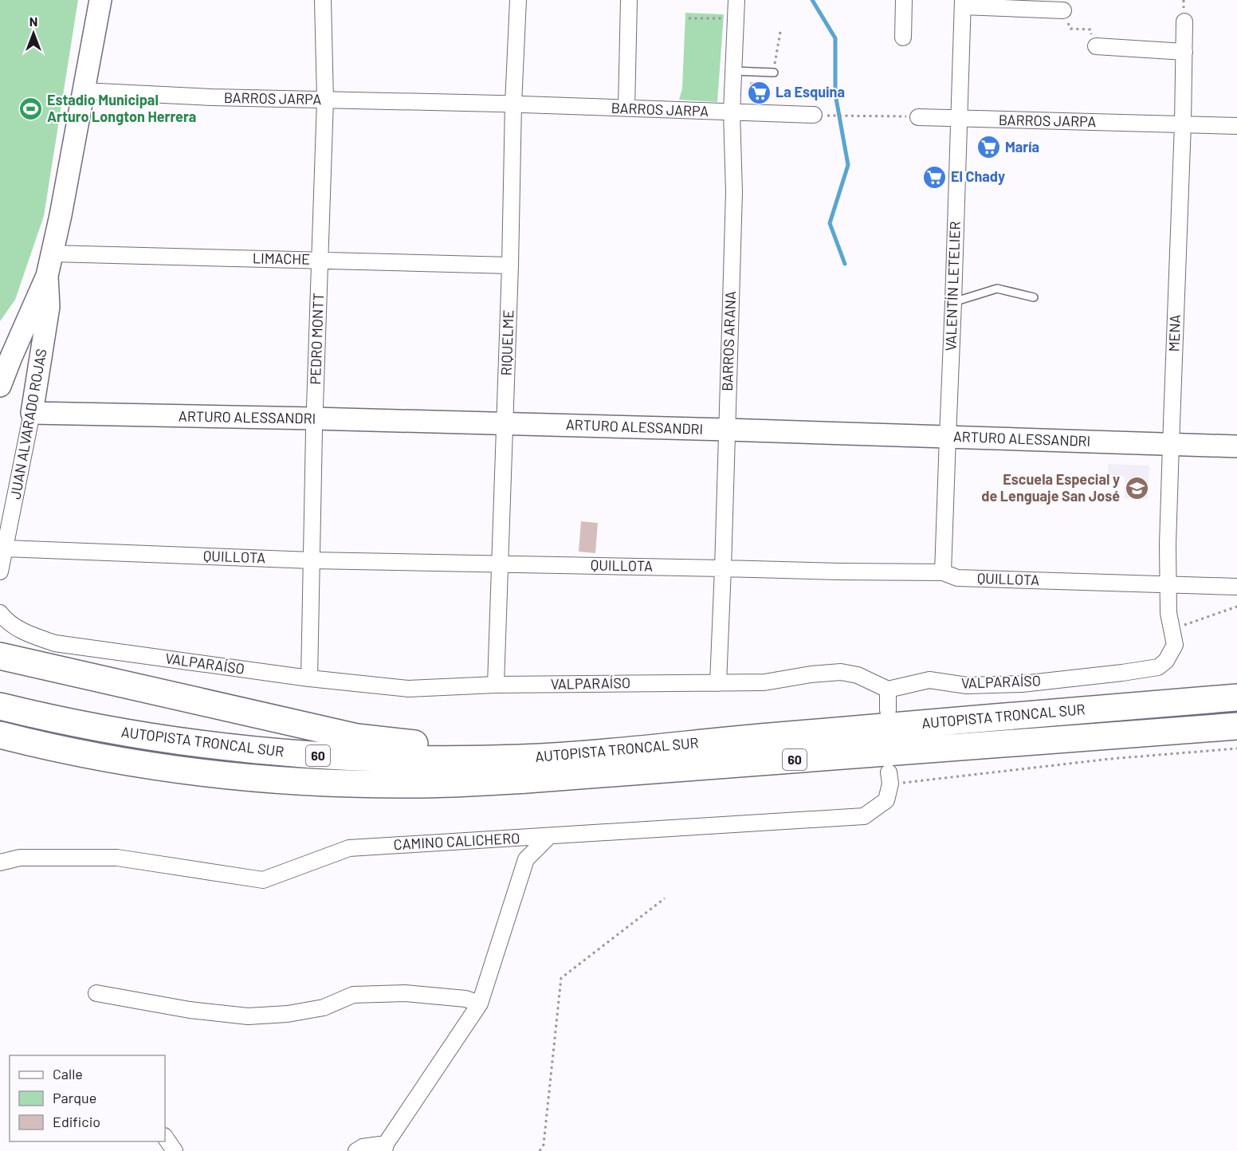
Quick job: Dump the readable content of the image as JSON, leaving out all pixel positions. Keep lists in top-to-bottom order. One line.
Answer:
{"streets":{"highway":["AUTOPISTA TRONCAL SUR","60"],"main road":["ARTURO ALESSANDRI","JUAN ALVARADO ROJAS"],"street":["BARROS JARPA","LIMACHE","VALENTÍN LETELIER","MENA","PEDRO MONTT","BARROS ARANA","RIQUELME","QUILLOTA","VALPARAÍSO","CAMINO CALICHERO"]},"crossings":[["BARROS JARPA","VALENTÍN LETELIER"],["BARROS JARPA","MENA"],["BARROS JARPA","PEDRO MONTT"],["BARROS JARPA","BARROS ARANA"],["BARROS JARPA","RIQUELME"],["BARROS JARPA","JUAN ALVARADO ROJAS"],["LIMACHE","PEDRO MONTT"],["LIMACHE","RIQUELME"],["LIMACHE","JUAN ALVARADO ROJAS"],["VALENTÍN LETELIER","ARTURO ALESSANDRI"],["VALENTÍN LETELIER","QUILLOTA"],["MENA","ARTURO ALESSANDRI"],["MENA","QUILLOTA"],["MENA","VALPARAÍSO"],["PEDRO MONTT","ARTURO ALESSANDRI"],["PEDRO MONTT","QUILLOTA"],["PEDRO MONTT","VALPARAÍSO"],["BARROS ARANA","ARTURO ALESSANDRI"],["BARROS ARANA","QUILLOTA"],["BARROS ARANA","VALPARAÍSO"],["RIQUELME","ARTURO ALESSANDRI"],["RIQUELME","QUILLOTA"],["RIQUELME","VALPARAÍSO"],["ARTURO ALESSANDRI","JUAN ALVARADO ROJAS"],["JUAN ALVARADO ROJAS","QUILLOTA"]],"places":{"supermarket":["La Esquina","María","El Chady"],"sports":["Estadio Municipal Arturo Longton Herrera"],"school or university":["Escuela Especial y de Lenguaje San José"]},"legend":["Calle","Parque","Edificio"],"north":"top"}
